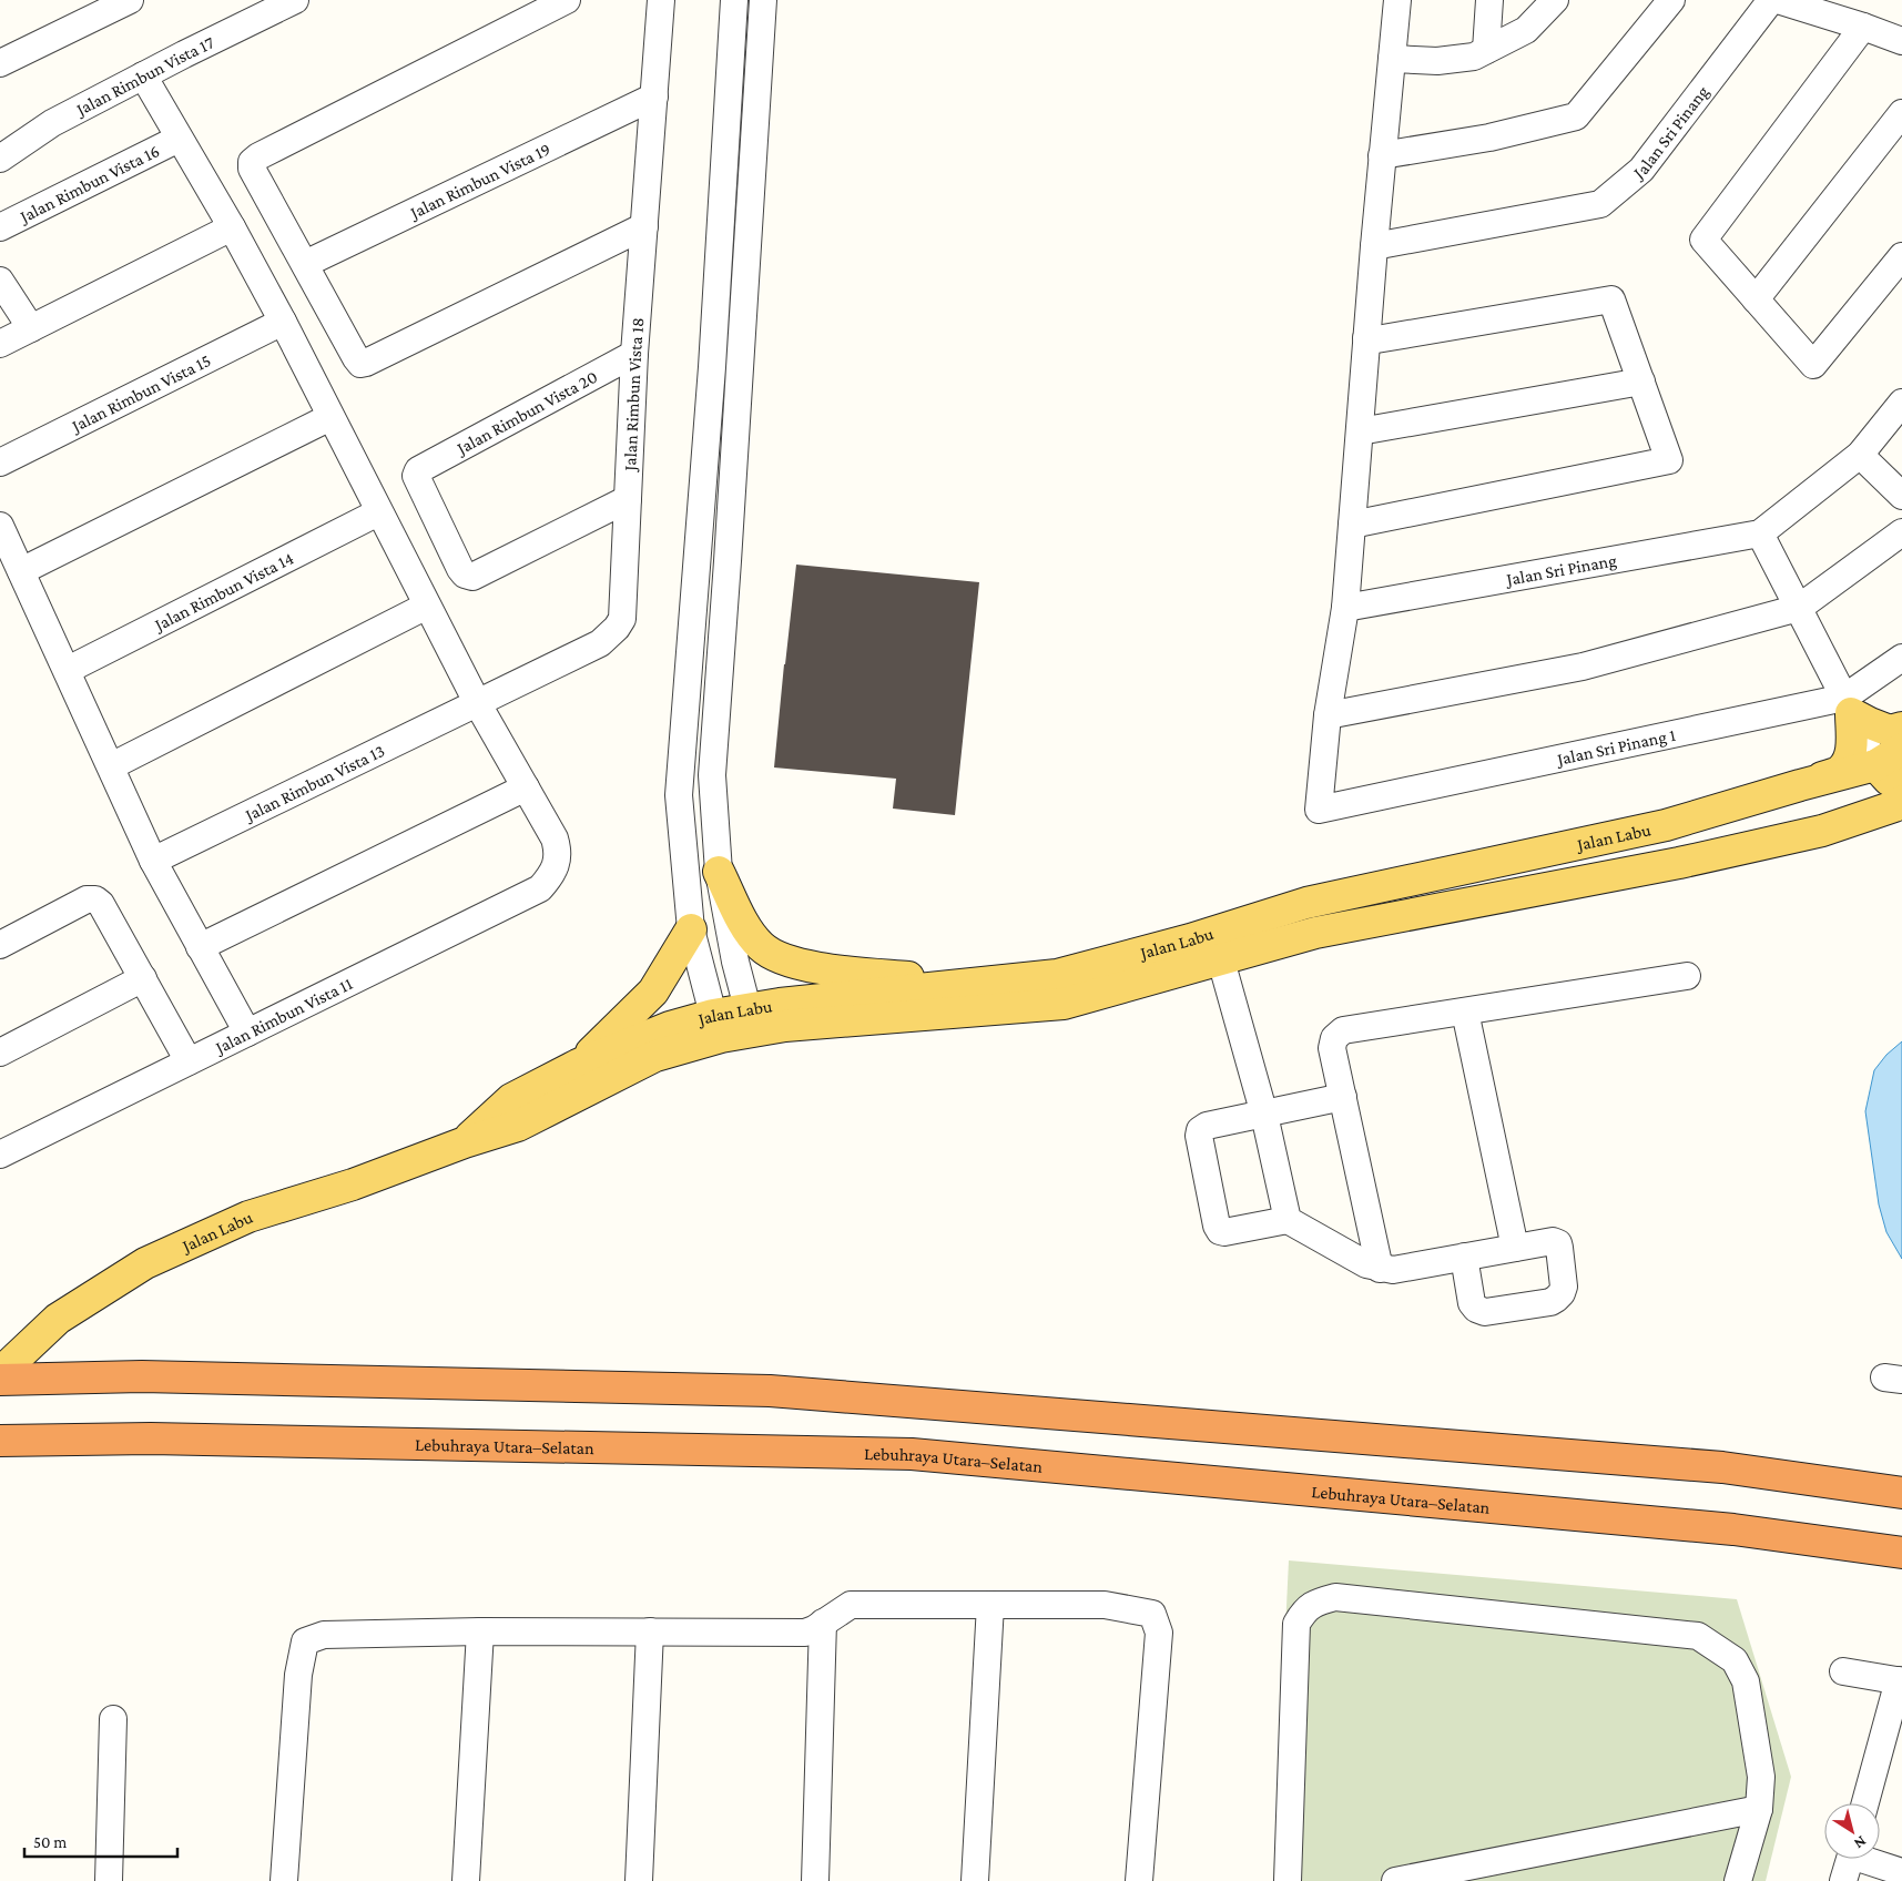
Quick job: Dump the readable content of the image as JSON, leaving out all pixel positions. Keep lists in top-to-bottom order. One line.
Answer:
{"streets":{"highway":["Lebuhraya Utara–Selatan"],"main road":["Jalan Labu"],"street":["Jalan Rimbun Vista 17","Jalan Sri Pinang","Jalan Rimbun Vista 19","Jalan Rimbun Vista 16","Jalan Rimbun Vista 15","Jalan Rimbun Vista 18","Jalan Rimbun Vista 20","Jalan Rimbun Vista 14","Jalan Sri Pinang 1","Jalan Rimbun Vista 13","Jalan Rimbun Vista 11"]},"crossings":[["Jalan Rimbun Vista 19","Jalan Rimbun Vista 18"],["Jalan Rimbun Vista 18","Jalan Rimbun Vista 20"],["Jalan Rimbun Vista 18","Jalan Rimbun Vista 13"]],"scale_bar":"50 m","north":"bottom right"}
